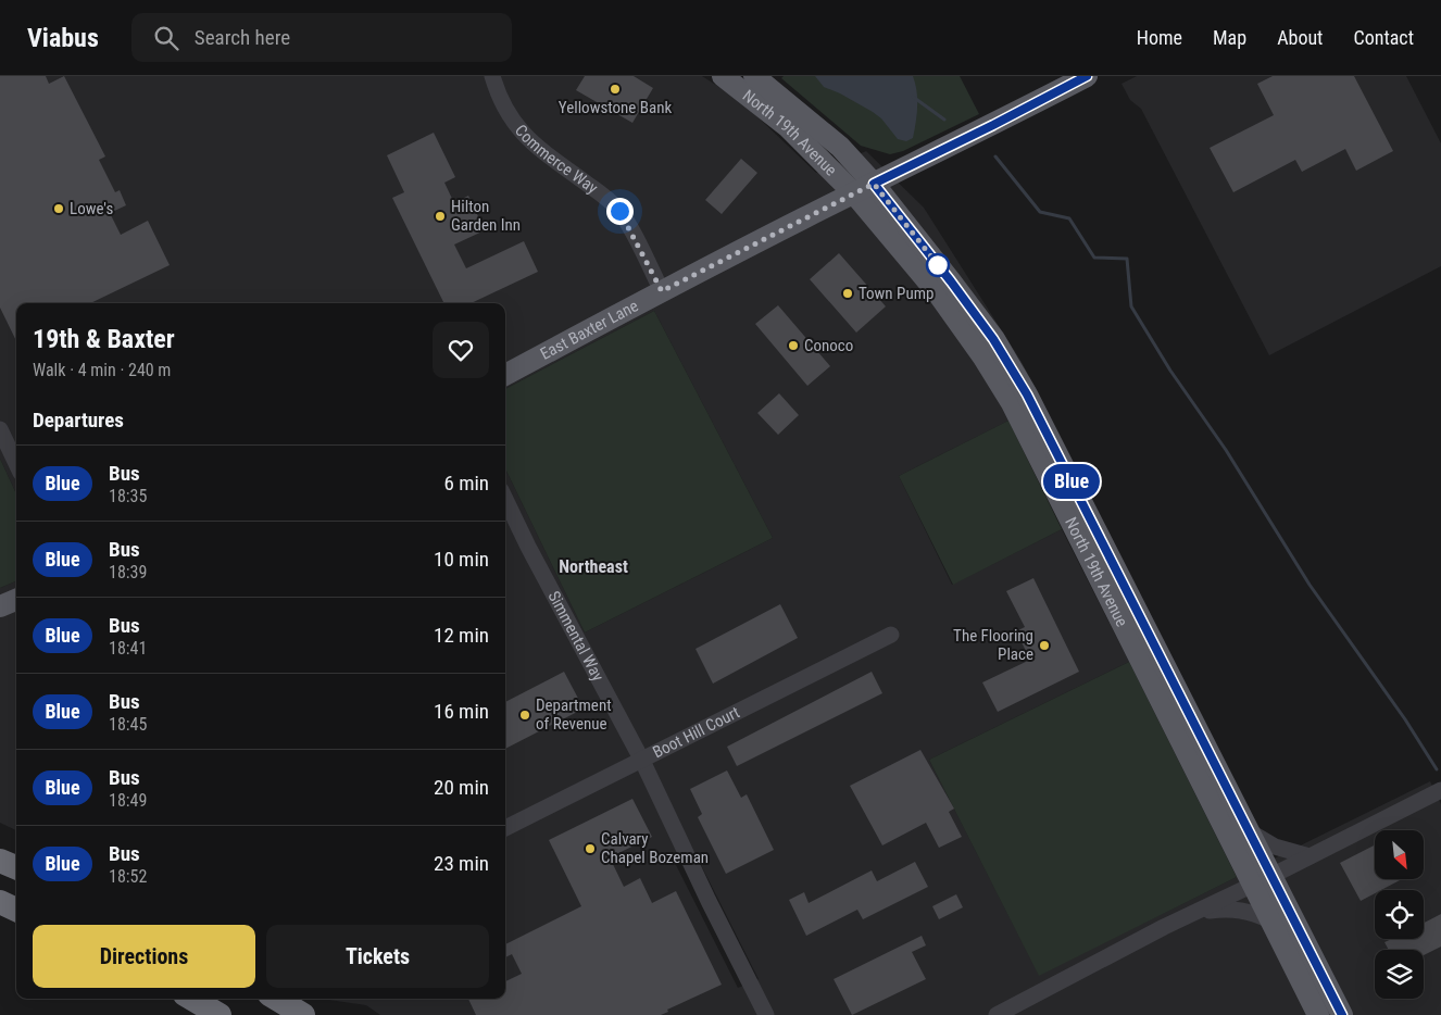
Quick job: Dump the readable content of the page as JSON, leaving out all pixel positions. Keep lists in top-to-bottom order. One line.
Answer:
{"streets":{"main road":["North 19th Avenue","East Baxter Lane"],"street":["Commerce Way","Simmental Way","Boot Hill Court"]},"crossings":[["North 19th Avenue","East Baxter Lane"],["Commerce Way","East Baxter Lane"],["Simmental Way","Boot Hill Court"]],"districts":["Northeast"],"places":["Yellowstone Bank","Lowe's","Hilton Garden Inn","Town Pump","Conoco","The Flooring Place","Department of Revenue","Calvary Chapel Bozeman"],"lines":["bus line Blue"],"north":"bottom right","page":{"header":"Viabus","search":"Search here","nav":["Home","Map","About","Contact"],"on_map":"Blue","heading":[["19th & Baxter","Walk · 4 min · 240 m"],"Departures"],"list":[{"mark":"Blue","name":"Bus","note":"18:35","value":"6 min"},{"mark":"Blue","name":"Bus","note":"18:39","value":"10 min"},{"mark":"Blue","name":"Bus","note":"18:41","value":"12 min"},{"mark":"Blue","name":"Bus","note":"18:45","value":"16 min"},{"mark":"Blue","name":"Bus","note":"18:49","value":"20 min"},{"mark":"Blue","name":"Bus","note":"18:52","value":"23 min"}],"buttons":["Directions","Tickets"]}}
